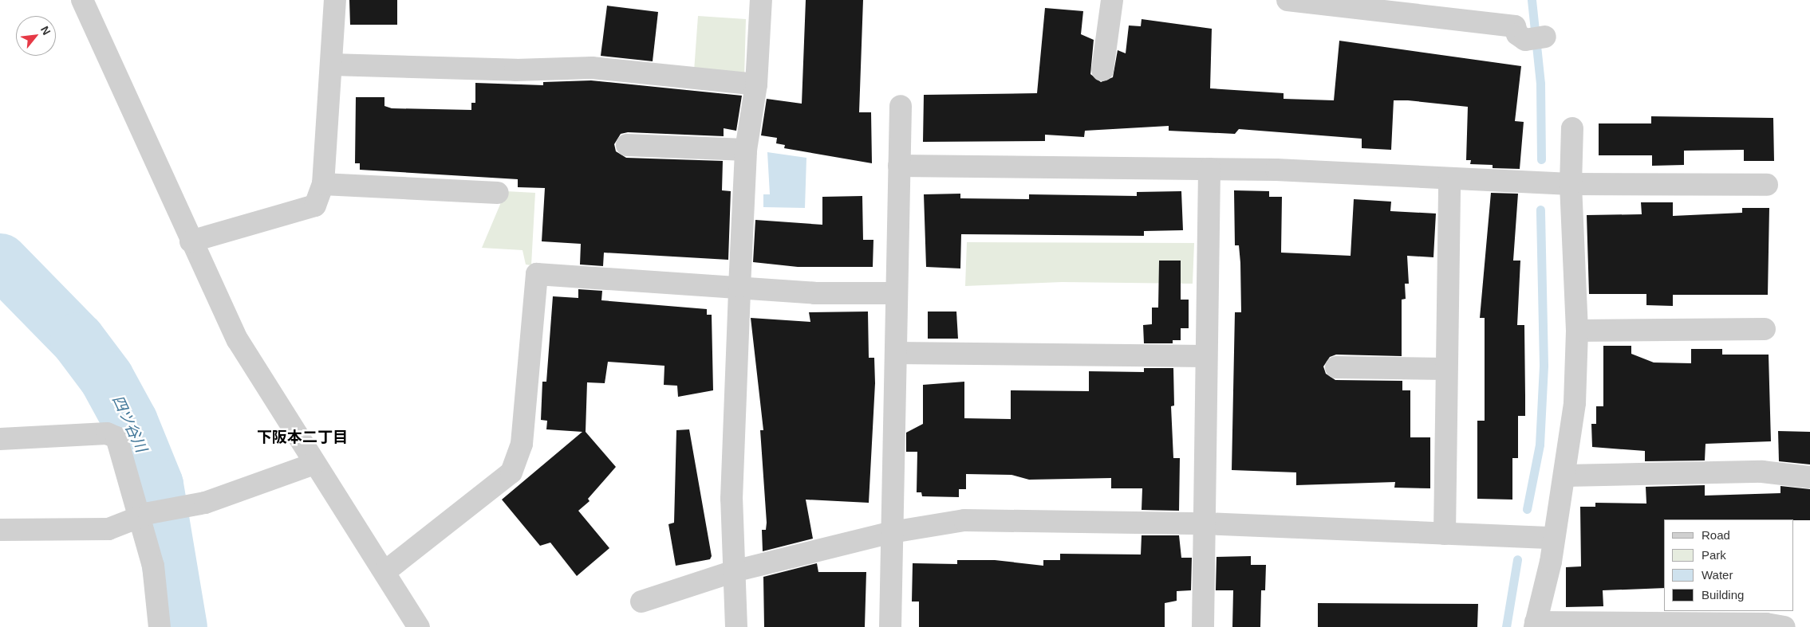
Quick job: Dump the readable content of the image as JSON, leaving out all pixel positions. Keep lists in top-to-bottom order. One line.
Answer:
{"districts":["下阪本二丁目"],"water":["四ツ谷川"],"legend":["Road","Park","Water","Building"],"north":"top right"}
